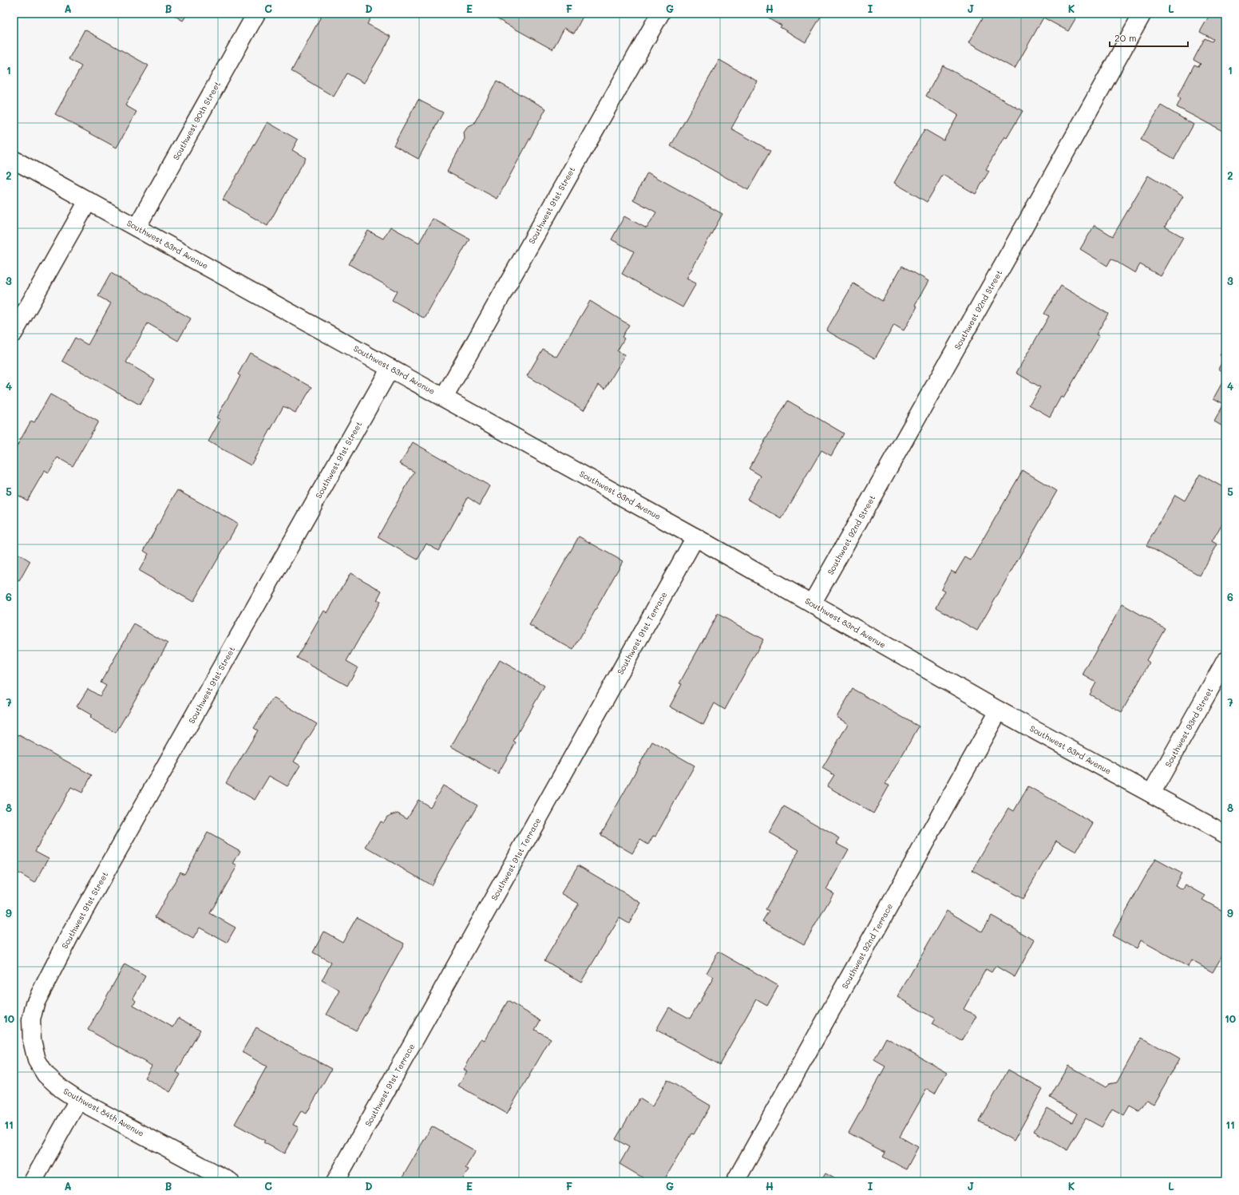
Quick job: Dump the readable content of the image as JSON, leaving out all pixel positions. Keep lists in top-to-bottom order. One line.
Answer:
{"streets":{"street":["Southwest 90th Street","Southwest 91st Street","Southwest 83rd Avenue","Southwest 92nd Street","Southwest 91st Terrace","Southwest 93rd Street","Southwest 92nd Terrace","Southwest 84th Avenue"]},"crossings":[["Southwest 90th Street","Southwest 83rd Avenue"],["Southwest 91st Street","Southwest 83rd Avenue"],["Southwest 91st Street","Southwest 84th Avenue"],["Southwest 83rd Avenue","Southwest 92nd Street"],["Southwest 83rd Avenue","Southwest 91st Terrace"],["Southwest 83rd Avenue","Southwest 93rd Street"],["Southwest 83rd Avenue","Southwest 92nd Terrace"]],"scale_bar":"20 m","grid":{"columns":["A","B","C","D","E","F","G","H","I","J","K","L"],"rows":["1","2","3","4","5","6","7","8","9","10","11"]}}
